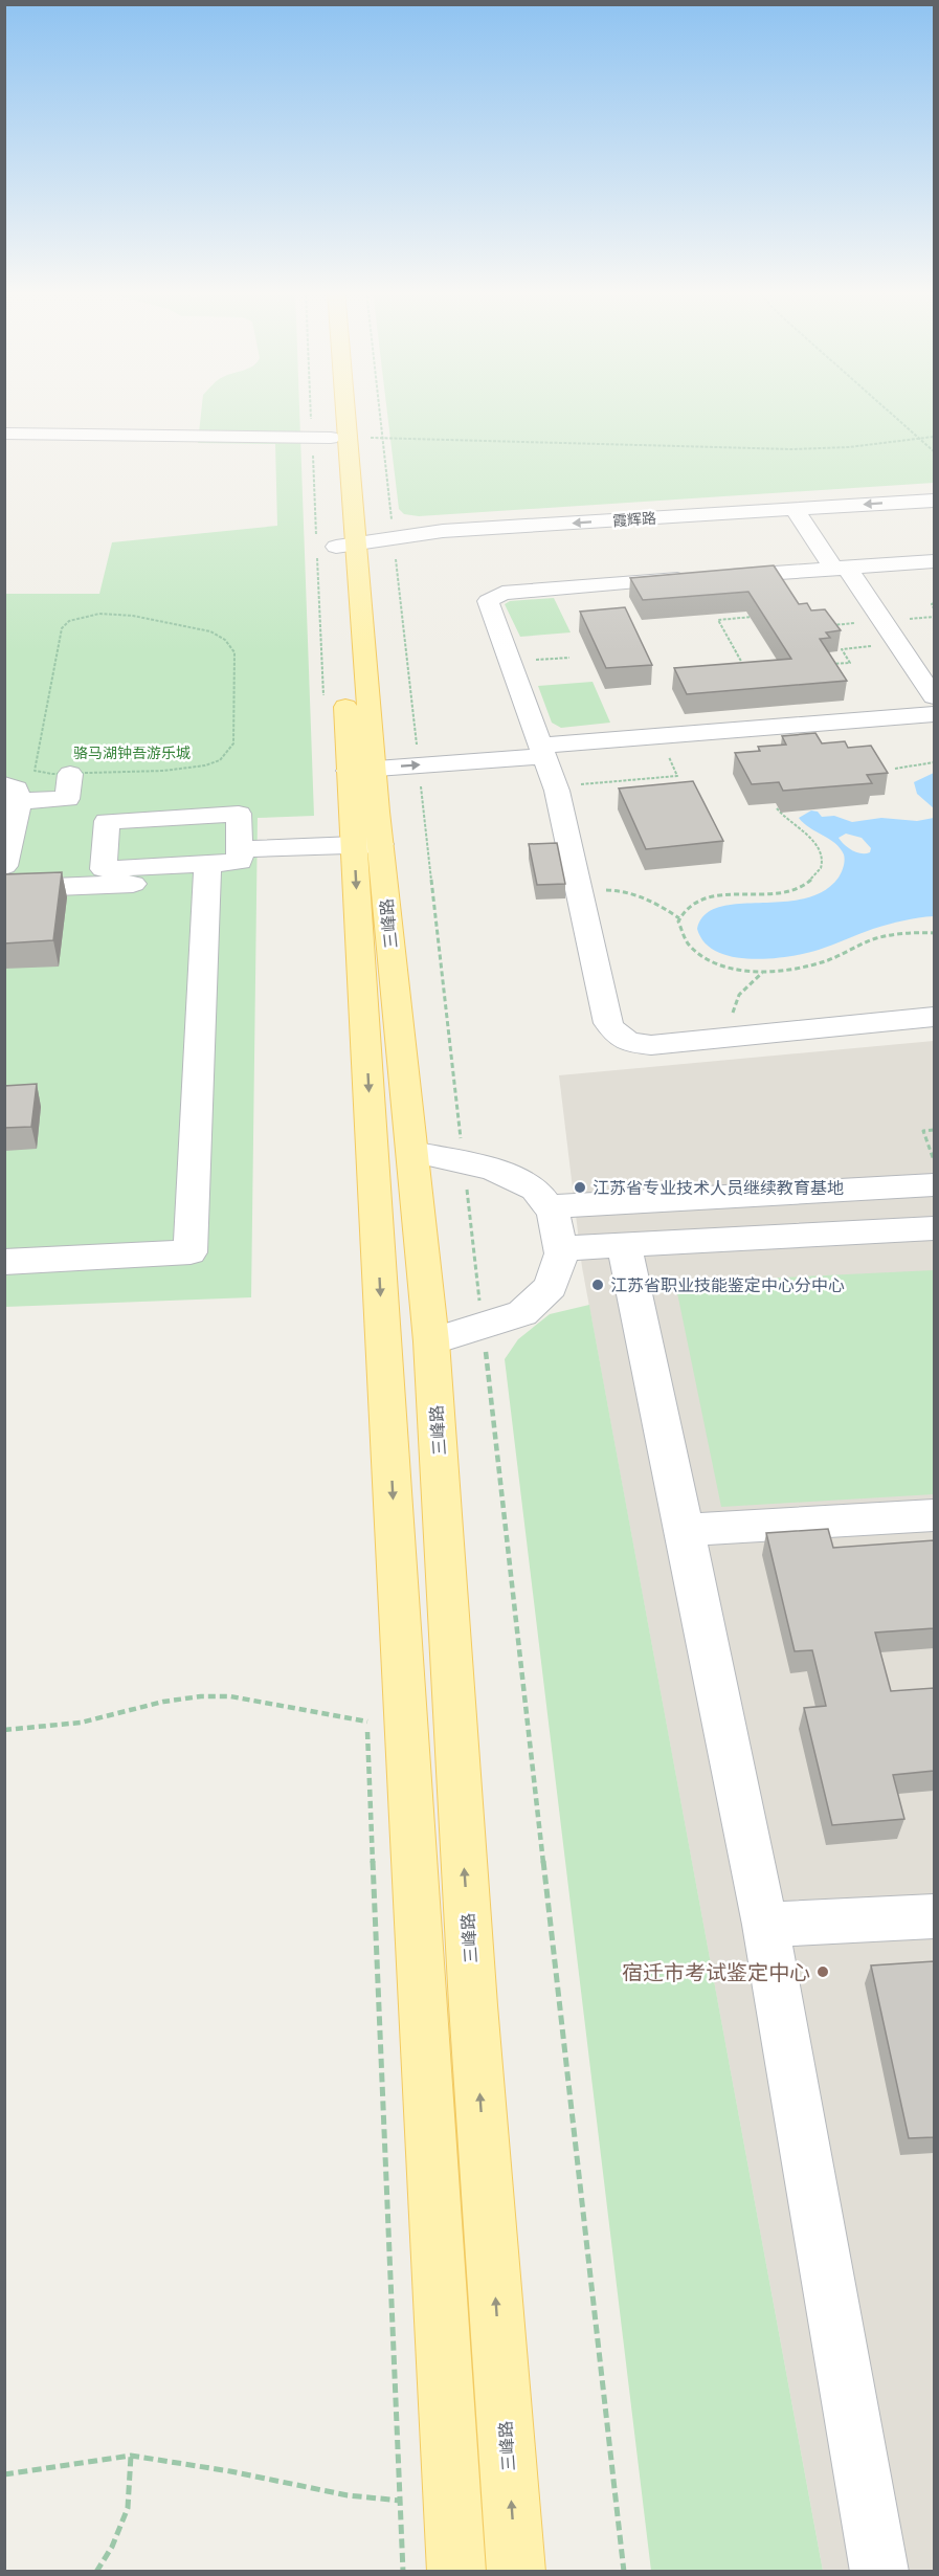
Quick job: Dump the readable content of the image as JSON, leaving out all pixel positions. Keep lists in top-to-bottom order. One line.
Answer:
{"streets":{"main road":["三峰路"],"street":["霞辉路"]},"crossings":[["霞辉路","三峰路"]],"parks":["骆马湖钟吾游乐城"],"places":["江苏省专业技术人员继续教育基地","江苏省职业技能鉴定中心分中心","宿迁市考试鉴定中心"]}
